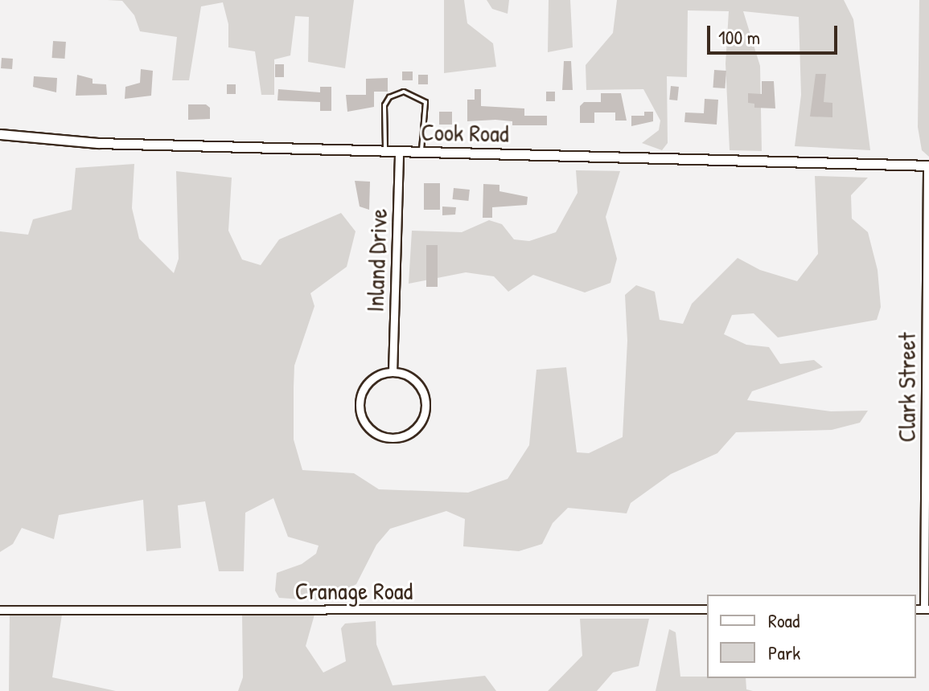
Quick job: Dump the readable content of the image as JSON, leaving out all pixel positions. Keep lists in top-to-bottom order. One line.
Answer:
{"streets":{"street":["Cook Road","Inland Drive","Clark Street","Cranage Road"]},"crossings":[["Cook Road","Inland Drive"],["Cook Road","Clark Street"]],"legend":["Road","Park"],"scale_bar":"100 m"}
